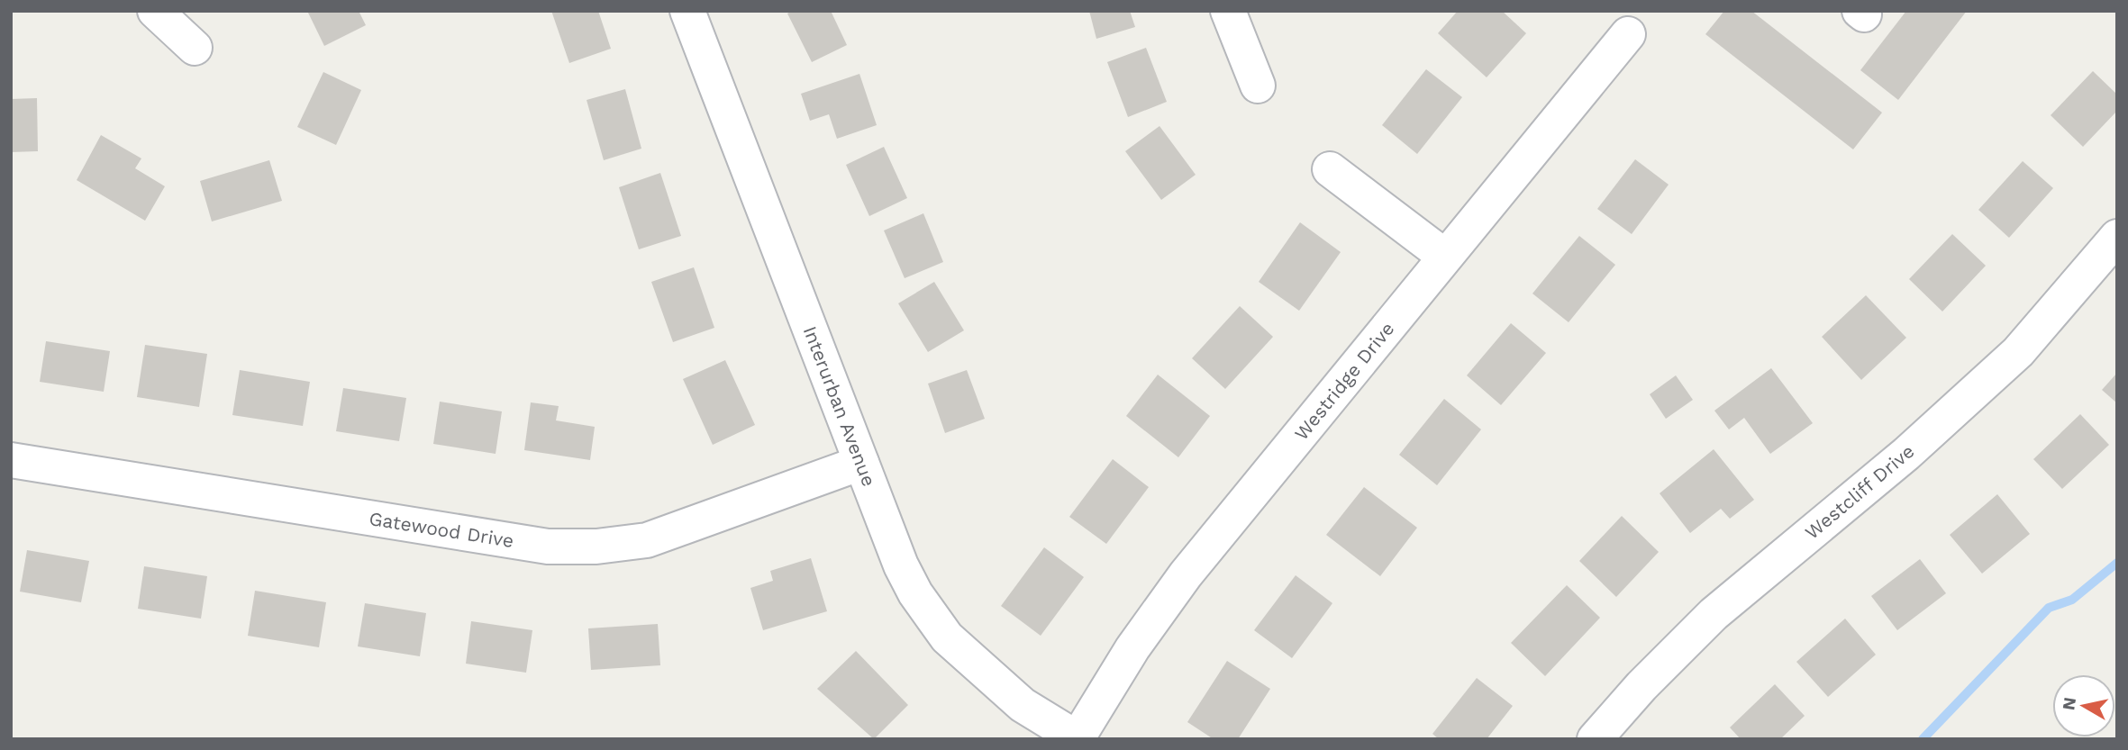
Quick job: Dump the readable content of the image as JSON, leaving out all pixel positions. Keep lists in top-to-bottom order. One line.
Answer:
{"streets":{"street":["Westridge Drive","Interurban Avenue","Westcliff Drive","Gatewood Drive"]},"crossings":[["Westridge Drive","Interurban Avenue"],["Interurban Avenue","Gatewood Drive"]],"north":"left"}
